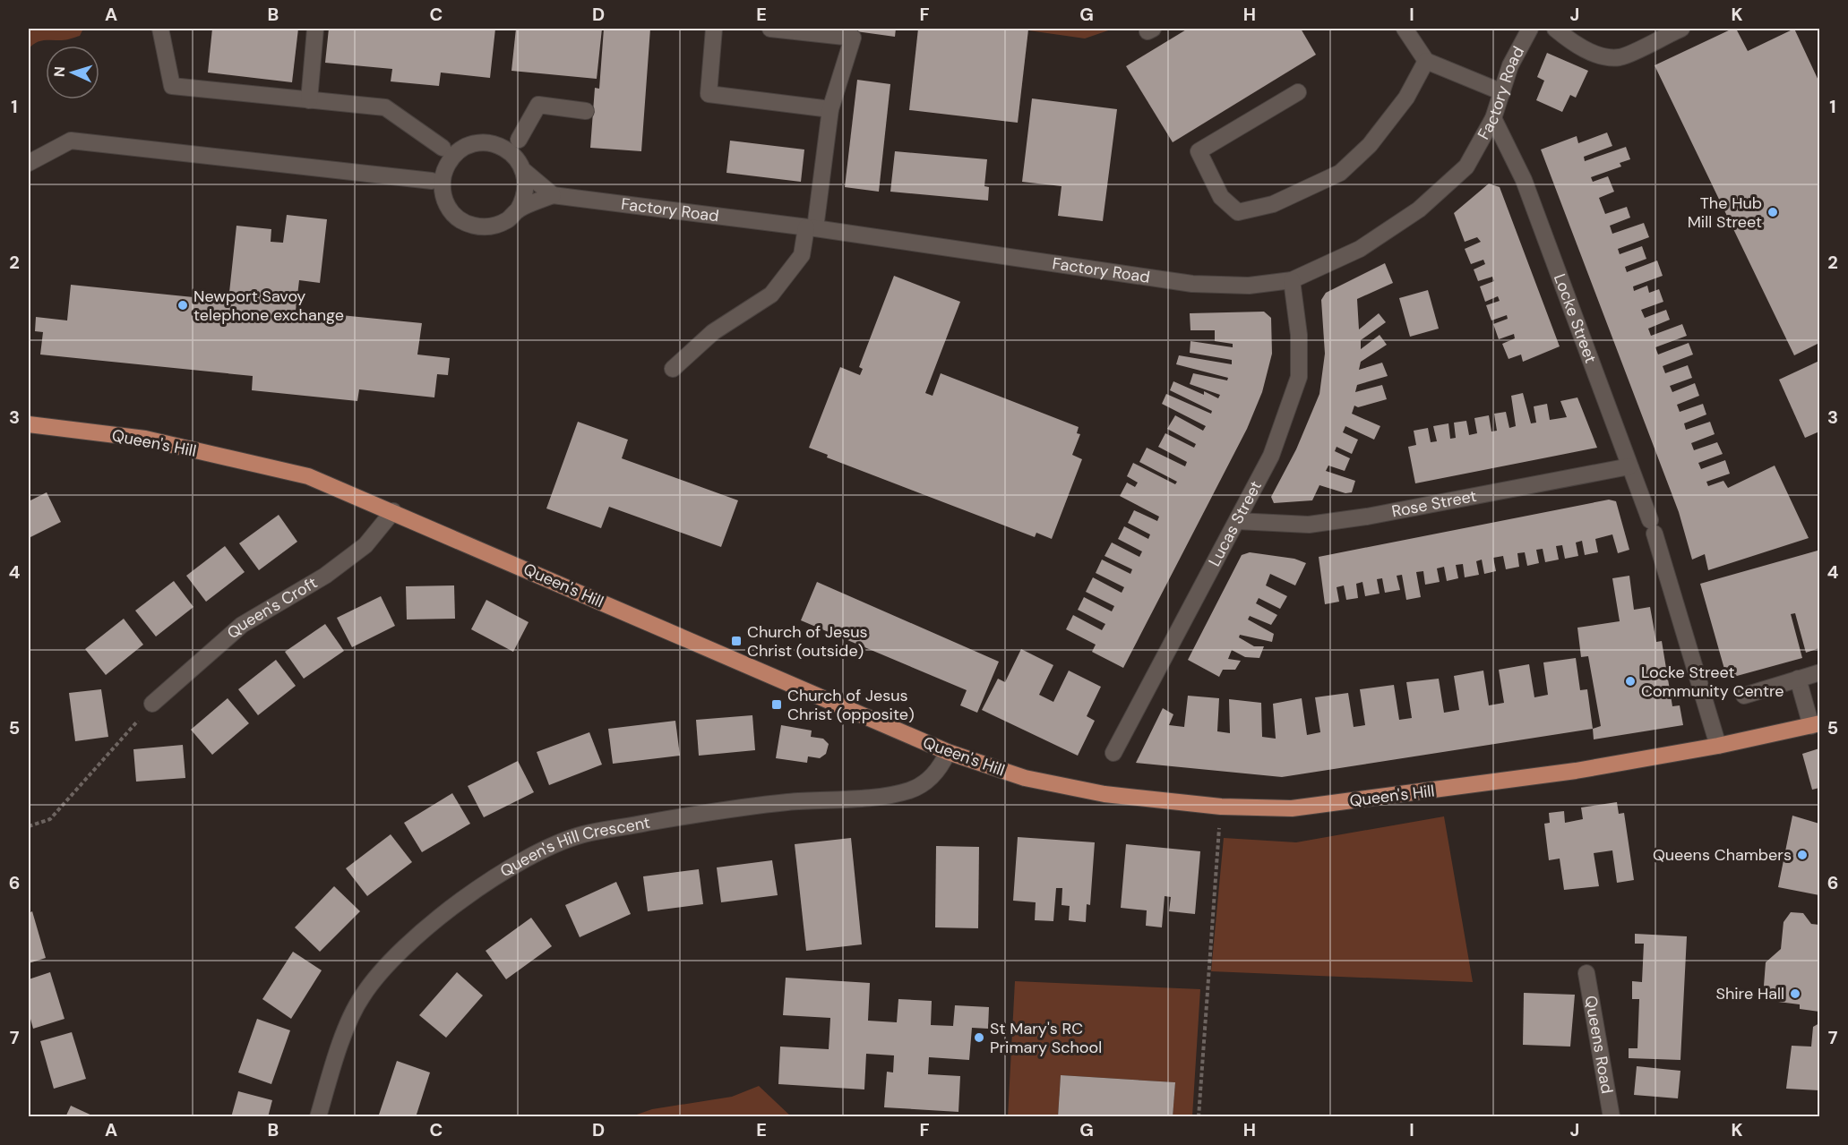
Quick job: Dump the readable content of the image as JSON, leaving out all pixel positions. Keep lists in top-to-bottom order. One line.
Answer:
{"streets":{"main road":["Queen's Hill"],"street":["Factory Road","Locke Street","Rose Street","Lucas Street","Queen's Croft","Queen's Hill Crescent","Queens Road"]},"crossings":[["Factory Road","Locke Street"],["Factory Road","Lucas Street"],["Locke Street","Queen's Hill"],["Locke Street","Rose Street"],["Queen's Hill","Queen's Croft"],["Queen's Hill","Queen's Hill Crescent"],["Rose Street","Lucas Street"]],"places":{"other":["The Hub Mill Street","Newport Savoy telephone exchange","Locke Street Community Centre","Queens Chambers","Shire Hall","St Mary's RC Primary School"],"transit":["Church of Jesus Christ (outside)","Church of Jesus Christ (opposite)"]},"north":"left","grid":{"columns":["A","B","C","D","E","F","G","H","I","J","K"],"rows":["1","2","3","4","5","6","7"]}}
